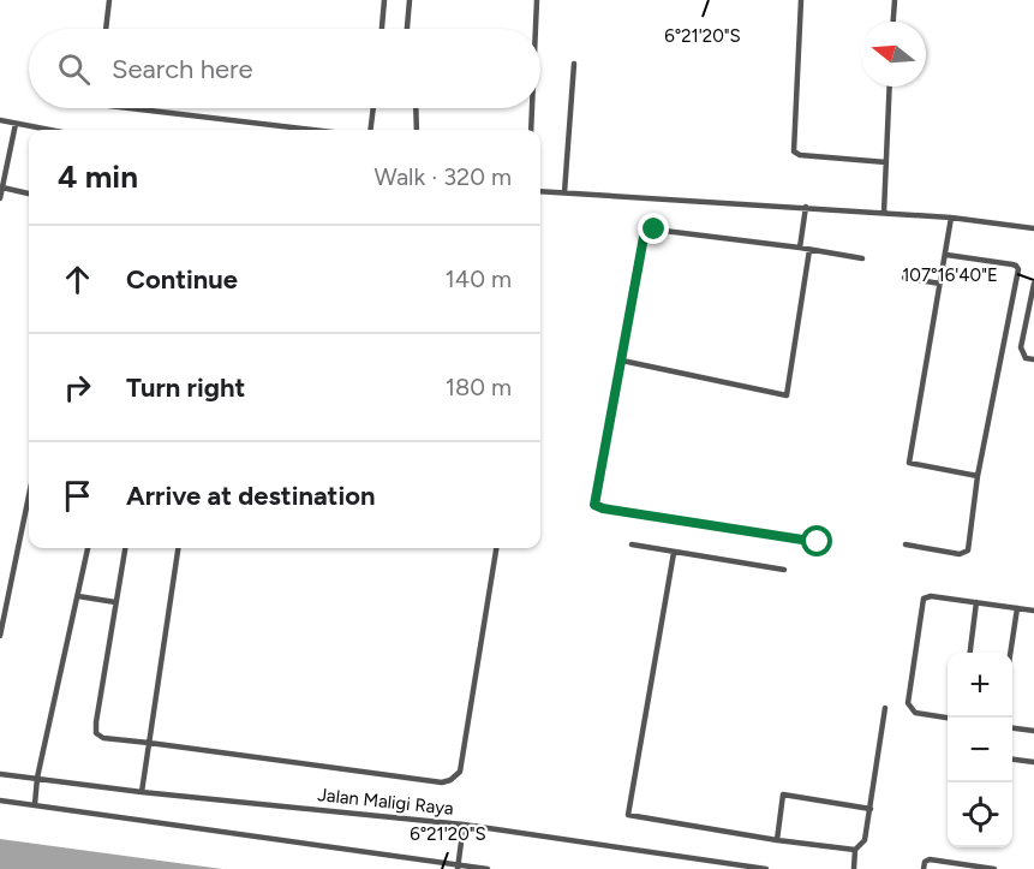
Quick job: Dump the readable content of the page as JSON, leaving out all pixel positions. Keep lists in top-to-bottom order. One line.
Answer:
{"streets":{"lane":["Jalan Maligi Raya"]},"north":"left","page":{"search":"Search here","heading":["4 min","Walk · 320 m"],"list":[["Continue","140 m"],["Turn right","180 m"],"Arrive at destination"],"map_buttons":["+","−"]},"coordinates":["6°21'20\"S","107°16'40\"E"]}
